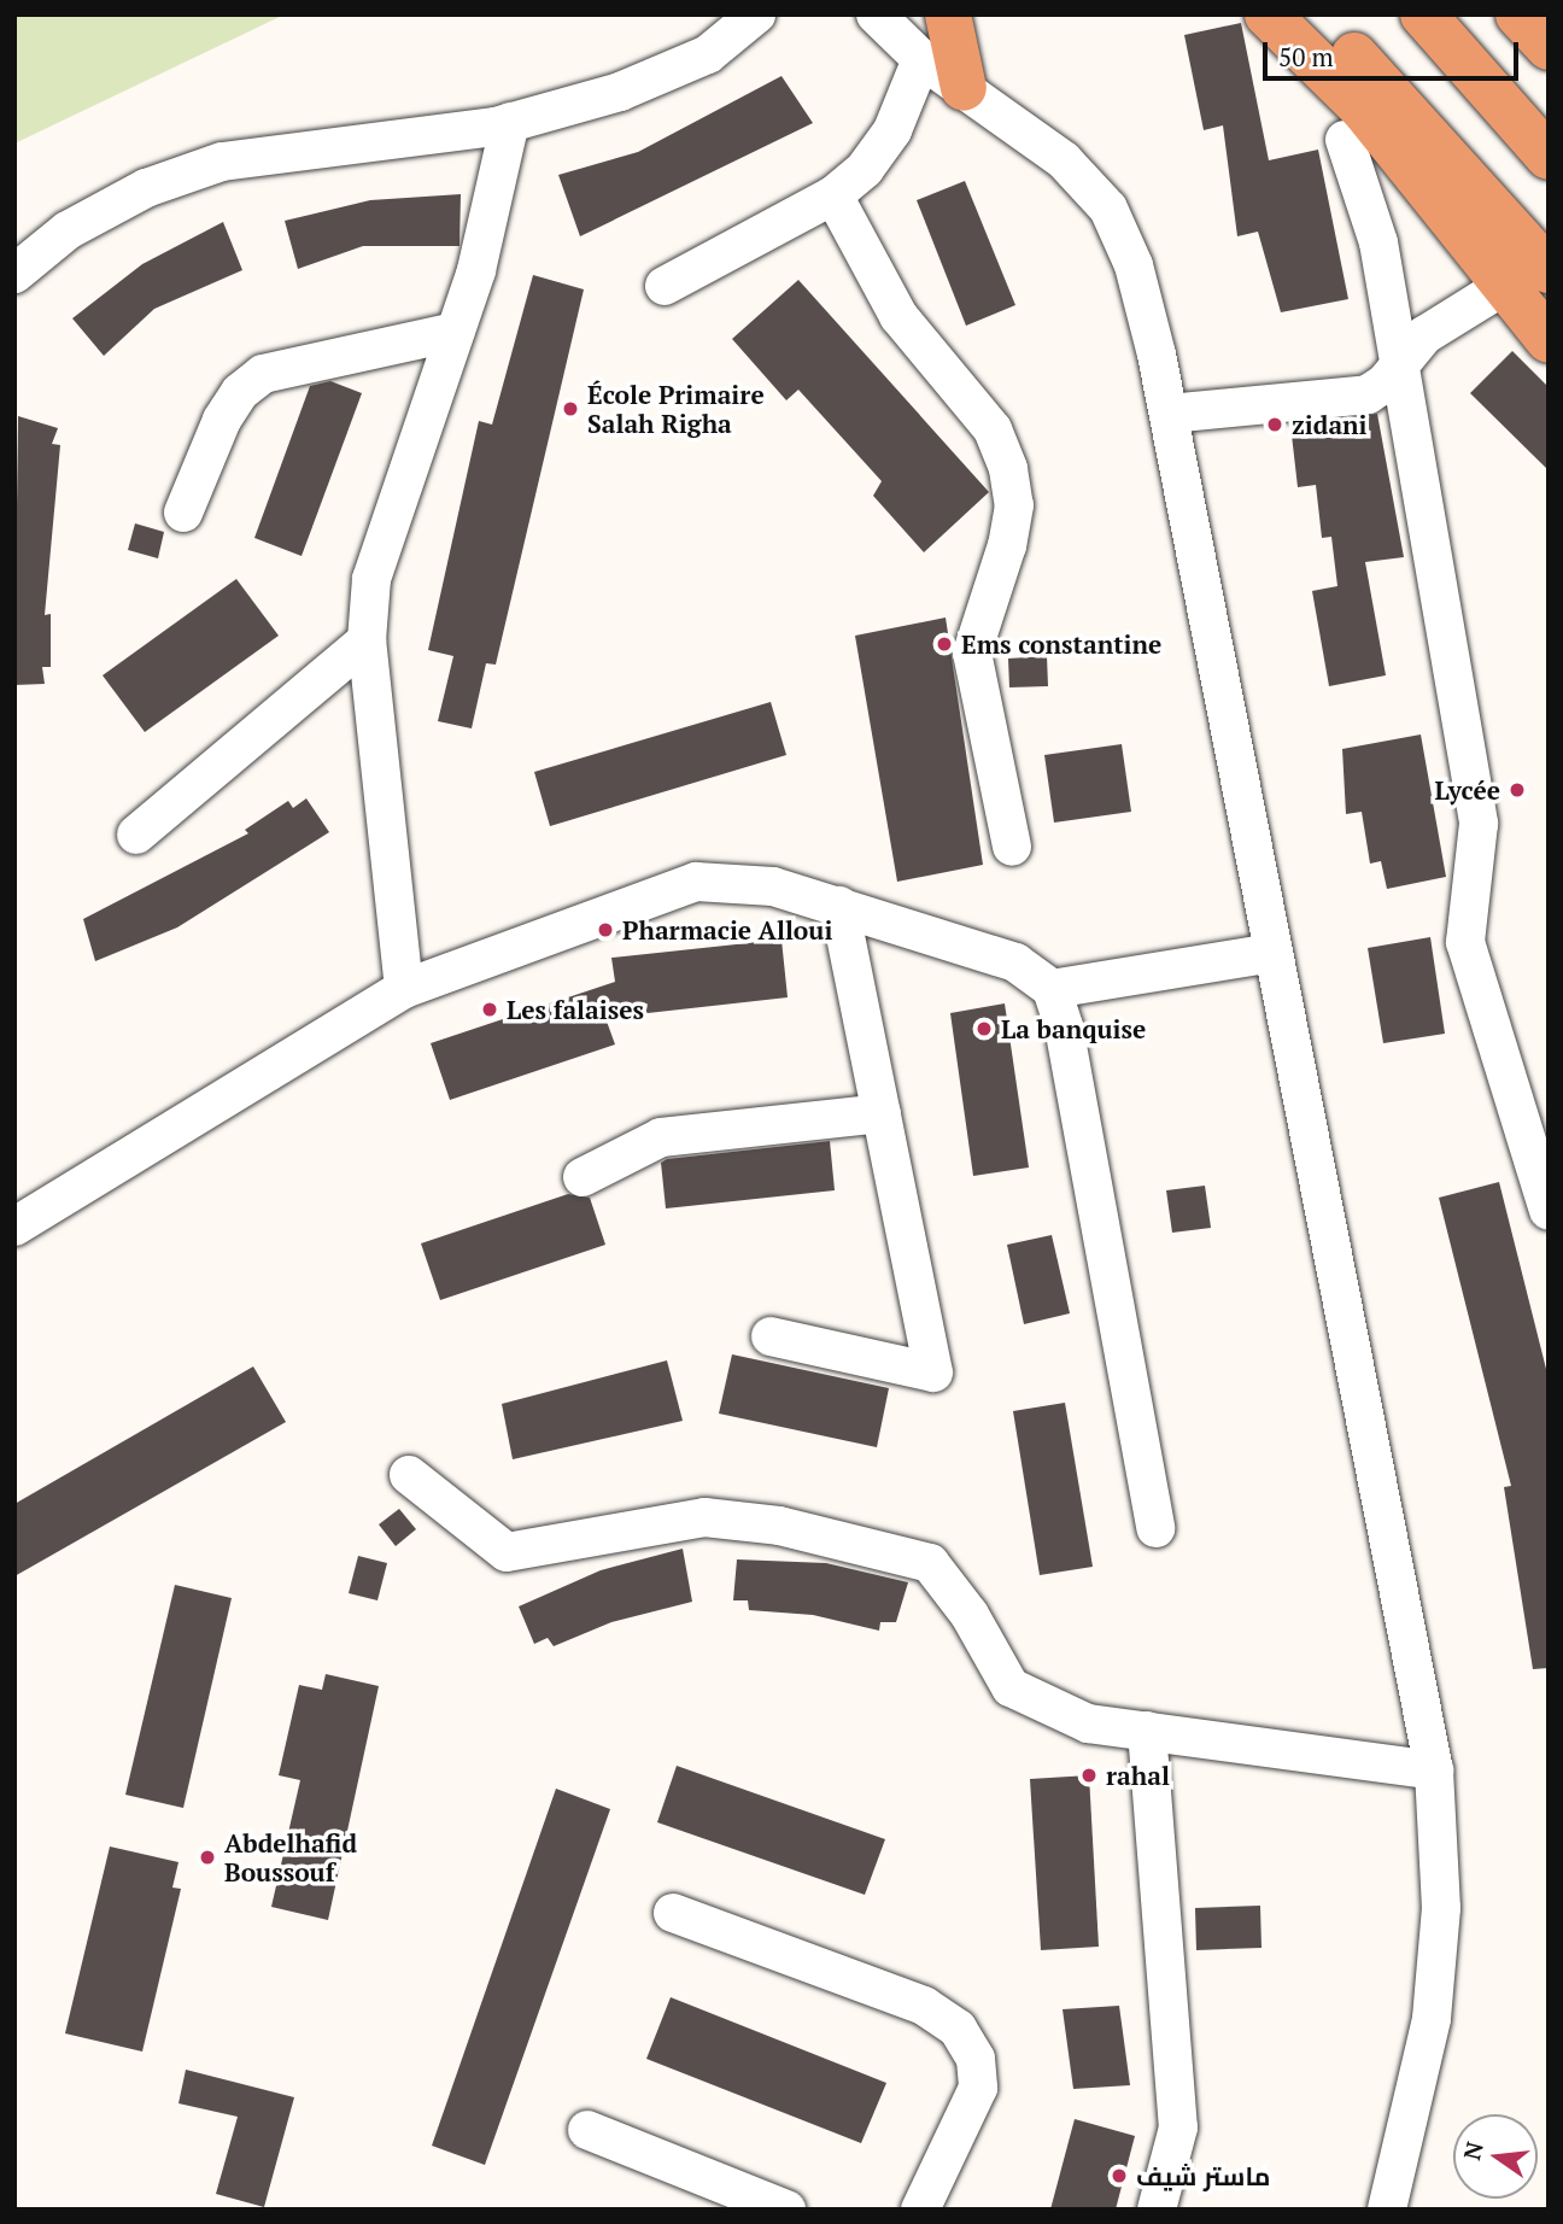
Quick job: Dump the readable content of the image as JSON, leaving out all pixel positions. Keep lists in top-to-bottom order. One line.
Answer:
{"places":["École Primaire Salah Righa","zidani","Ems constantine","Lycée","Pharmacie Alloui","Les falaises","La banquise","rahal","Abdelhafid Boussouf","ماستر شيف"],"scale_bar":"50 m","north":"left"}
